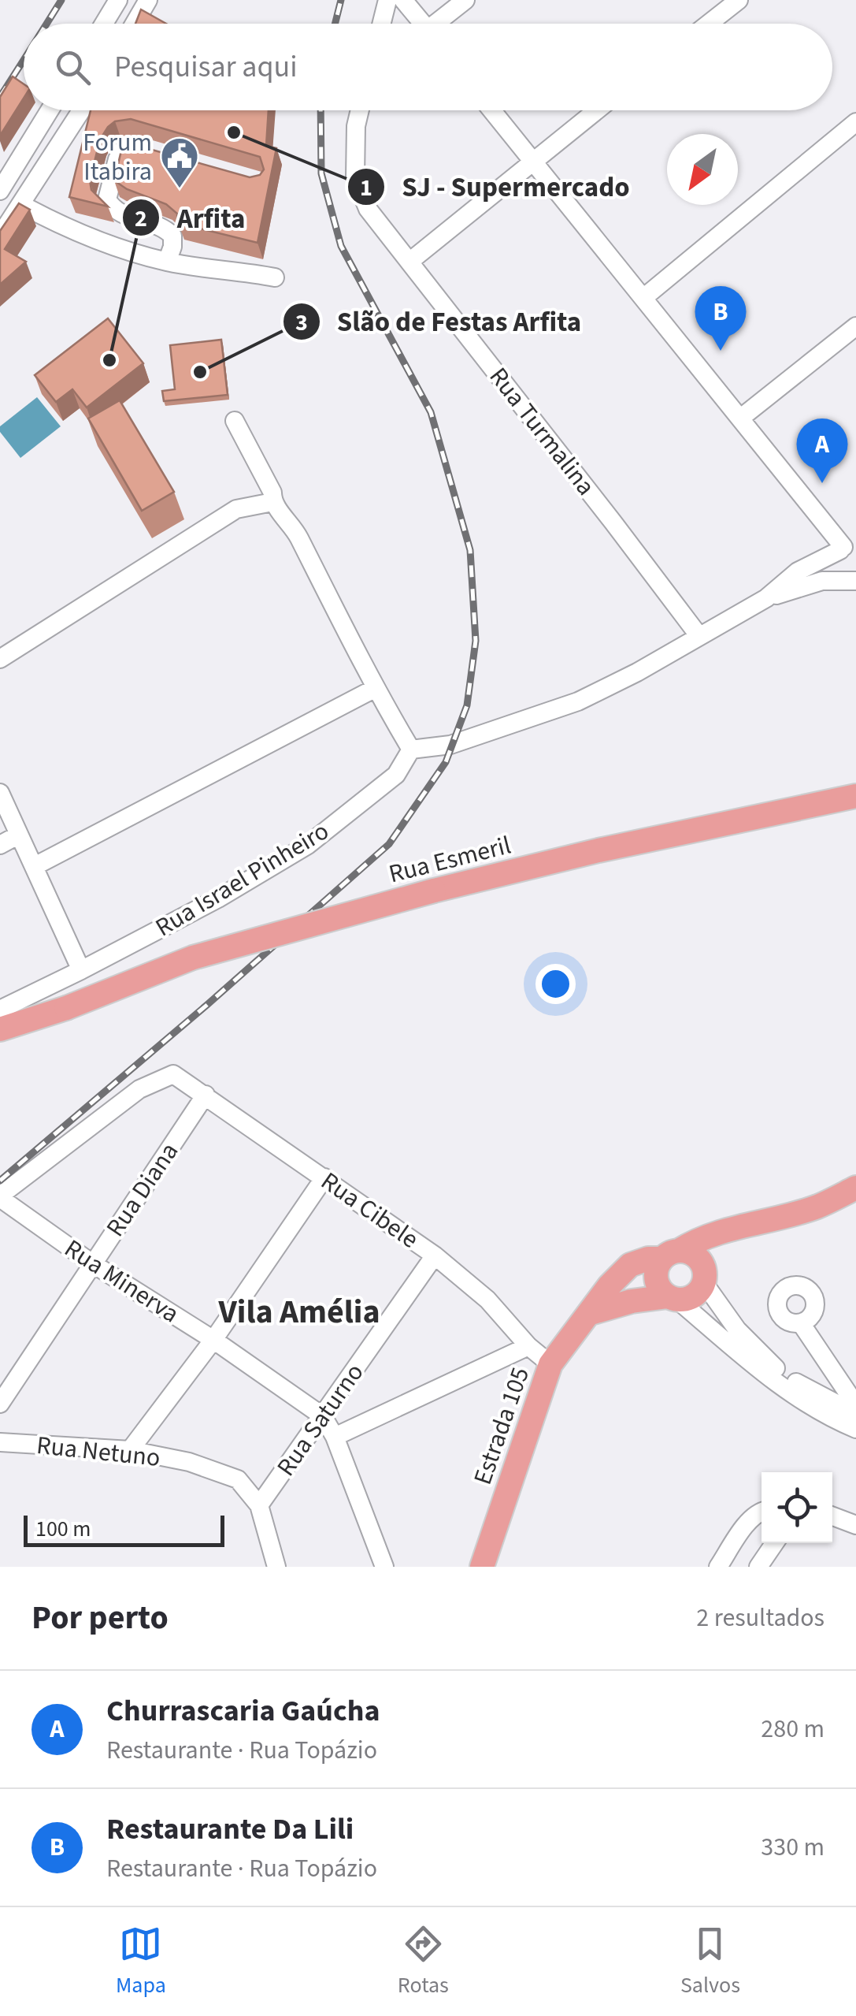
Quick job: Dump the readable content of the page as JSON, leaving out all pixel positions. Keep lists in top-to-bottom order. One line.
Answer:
{"streets":{"main road":["Rua Esmeril","Estrada 105"],"street":["Rua Turmalina","Rua Israel Pinheiro","Rua Diana","Rua Cibele","Rua Minerva","Rua Saturno","Rua Netuno"]},"crossings":[["Rua Diana","Rua Cibele"],["Rua Diana","Rua Minerva"],["Rua Cibele","Rua Minerva"],["Rua Cibele","Rua Saturno"],["Rua Cibele","Estrada 105"],["Rua Minerva","Rua Saturno"],["Rua Saturno","Rua Netuno"]],"districts":["Vila Amélia"],"places":{"other":["SJ - Supermercado","Arfita","Slão de Festas Arfita"],"public building":["Forum Itabira"]},"scale_bar":"100 m","north":"bottom left","page":{"search":"Pesquisar aqui","pins":["B","A"],"scale":"100 m","heading":["Por perto","2 resultados"],"list":[{"mark":"A","name":"Churrascaria Gaúcha","note":"Restaurante · Rua Topázio","value":"280 m"},{"mark":"B","name":"Restaurante Da Lili","note":"Restaurante · Rua Topázio","value":"330 m"}],"nav":["Mapa","Rotas","Salvos"]}}
